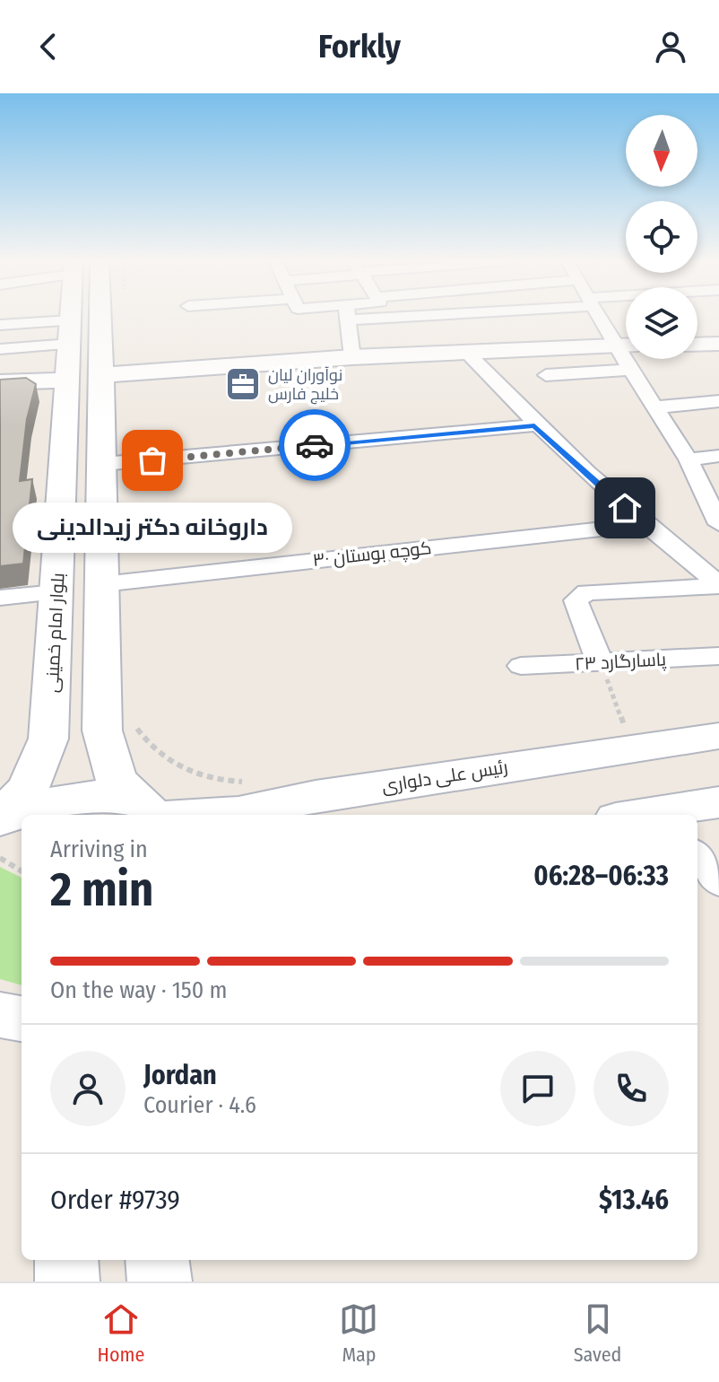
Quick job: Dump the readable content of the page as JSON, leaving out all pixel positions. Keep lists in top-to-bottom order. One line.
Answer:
{"streets":{"street":["کوچه بوستان ۳۰","بلوار امام خمینی","پاسارگارد ۲۳","رئیس علی دلواری"]},"crossings":[["بلوار امام خمینی","رئیس علی دلواری"]],"places":{"office":["نوآوران لیان خلیج فارس"],"other":["داروخانه دکتر زیدالدینی"]},"north":"bottom","page":{"header":"Forkly","bubble":"داروخانه دکتر زیدالدینی","heading":["2 min","Arriving in","06:28–06:33"],"panel":["Jordan","Courier · 4.6","Order #9739","$13.46"],"bar":"On the way · 150 m","tabs":["Home","Map","Saved"]}}
